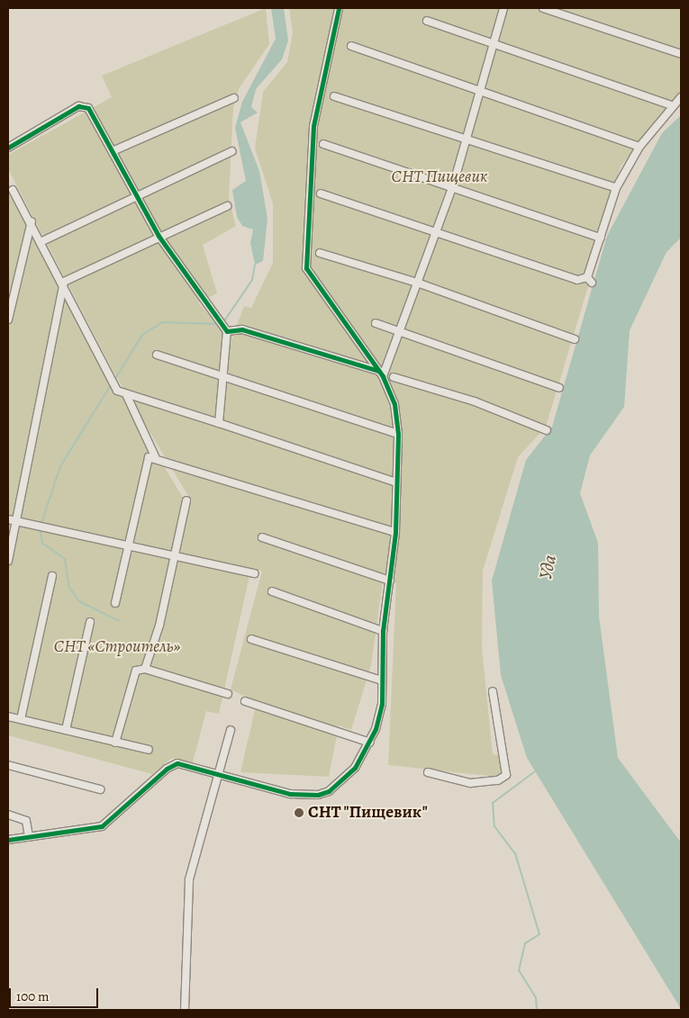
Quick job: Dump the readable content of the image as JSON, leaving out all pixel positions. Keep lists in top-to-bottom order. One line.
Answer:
{"water":["Уда"],"parks":["СНТ Пищевик","СНТ «Строитель»"],"places":["СНТ \"Пищевик\""],"scale_bar":"100 m"}
